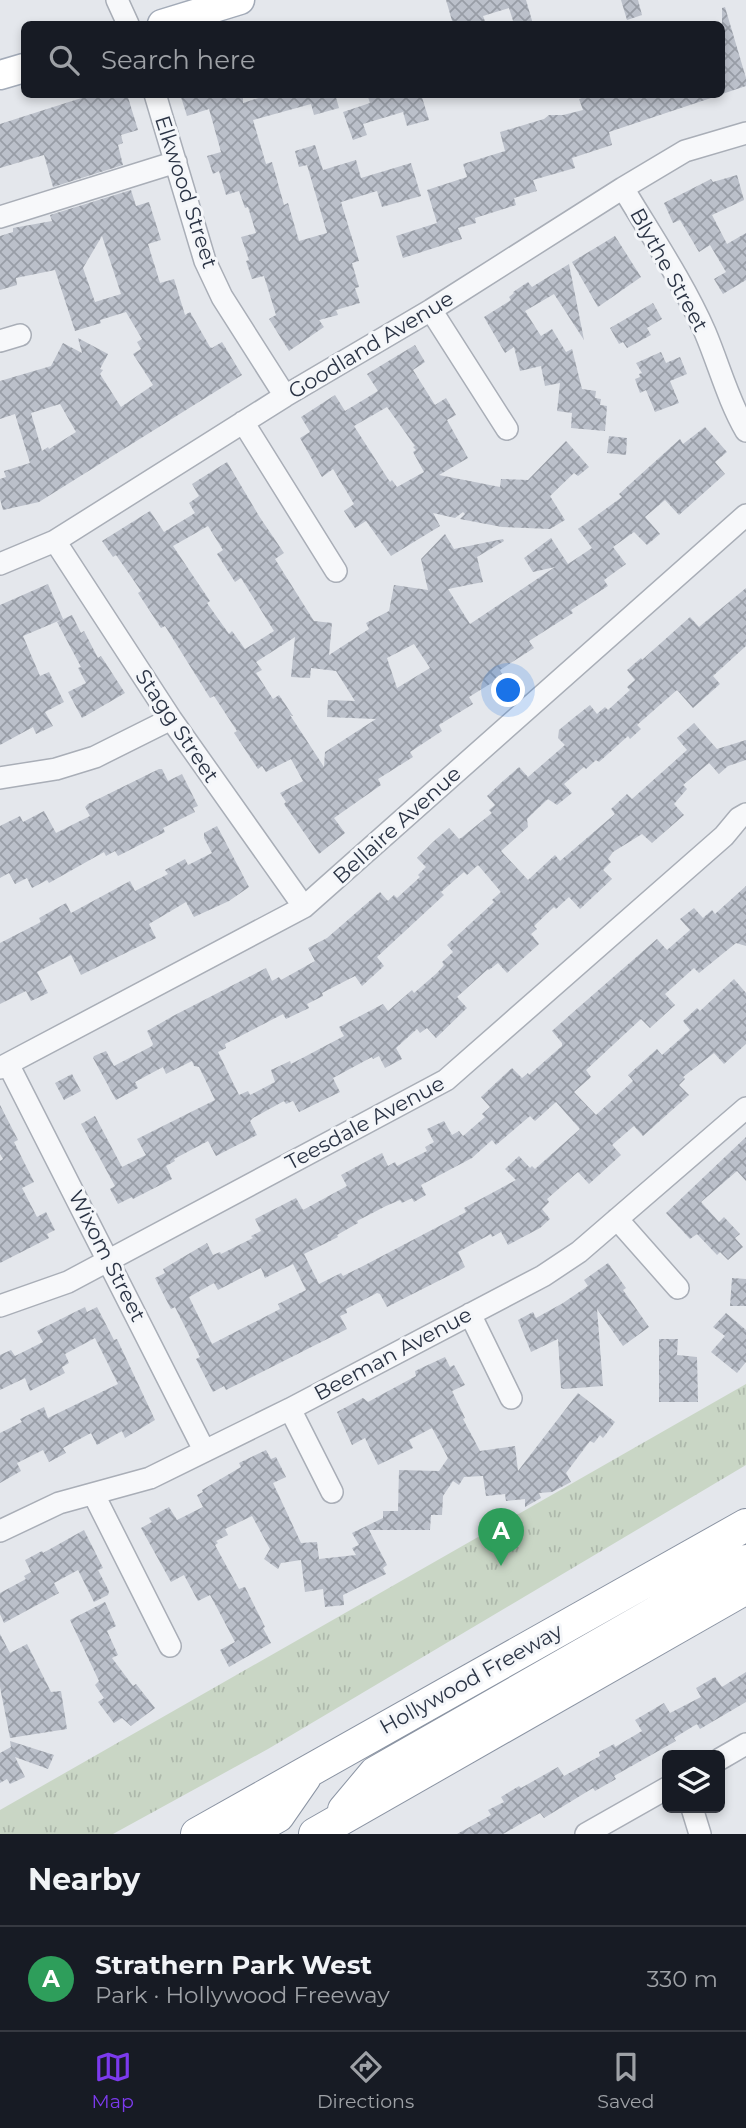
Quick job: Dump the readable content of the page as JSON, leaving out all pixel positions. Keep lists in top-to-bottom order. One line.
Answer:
{"streets":{"highway":["Hollywood Freeway"],"street":["Elkwood Street","Blythe Street","Goodland Avenue","Stagg Street","Bellaire Avenue","Teesdale Avenue","Wixom Street","Beeman Avenue"]},"crossings":[["Elkwood Street","Goodland Avenue"],["Blythe Street","Goodland Avenue"],["Goodland Avenue","Stagg Street"],["Stagg Street","Bellaire Avenue"],["Bellaire Avenue","Wixom Street"],["Teesdale Avenue","Wixom Street"],["Wixom Street","Beeman Avenue"]],"page":{"search":"Search here","pins":"A","heading":"Nearby","list":[{"mark":"A","name":"Strathern Park West","note":"Park · Hollywood Freeway","value":"330 m"}],"nav":["Map","Directions","Saved"]}}
